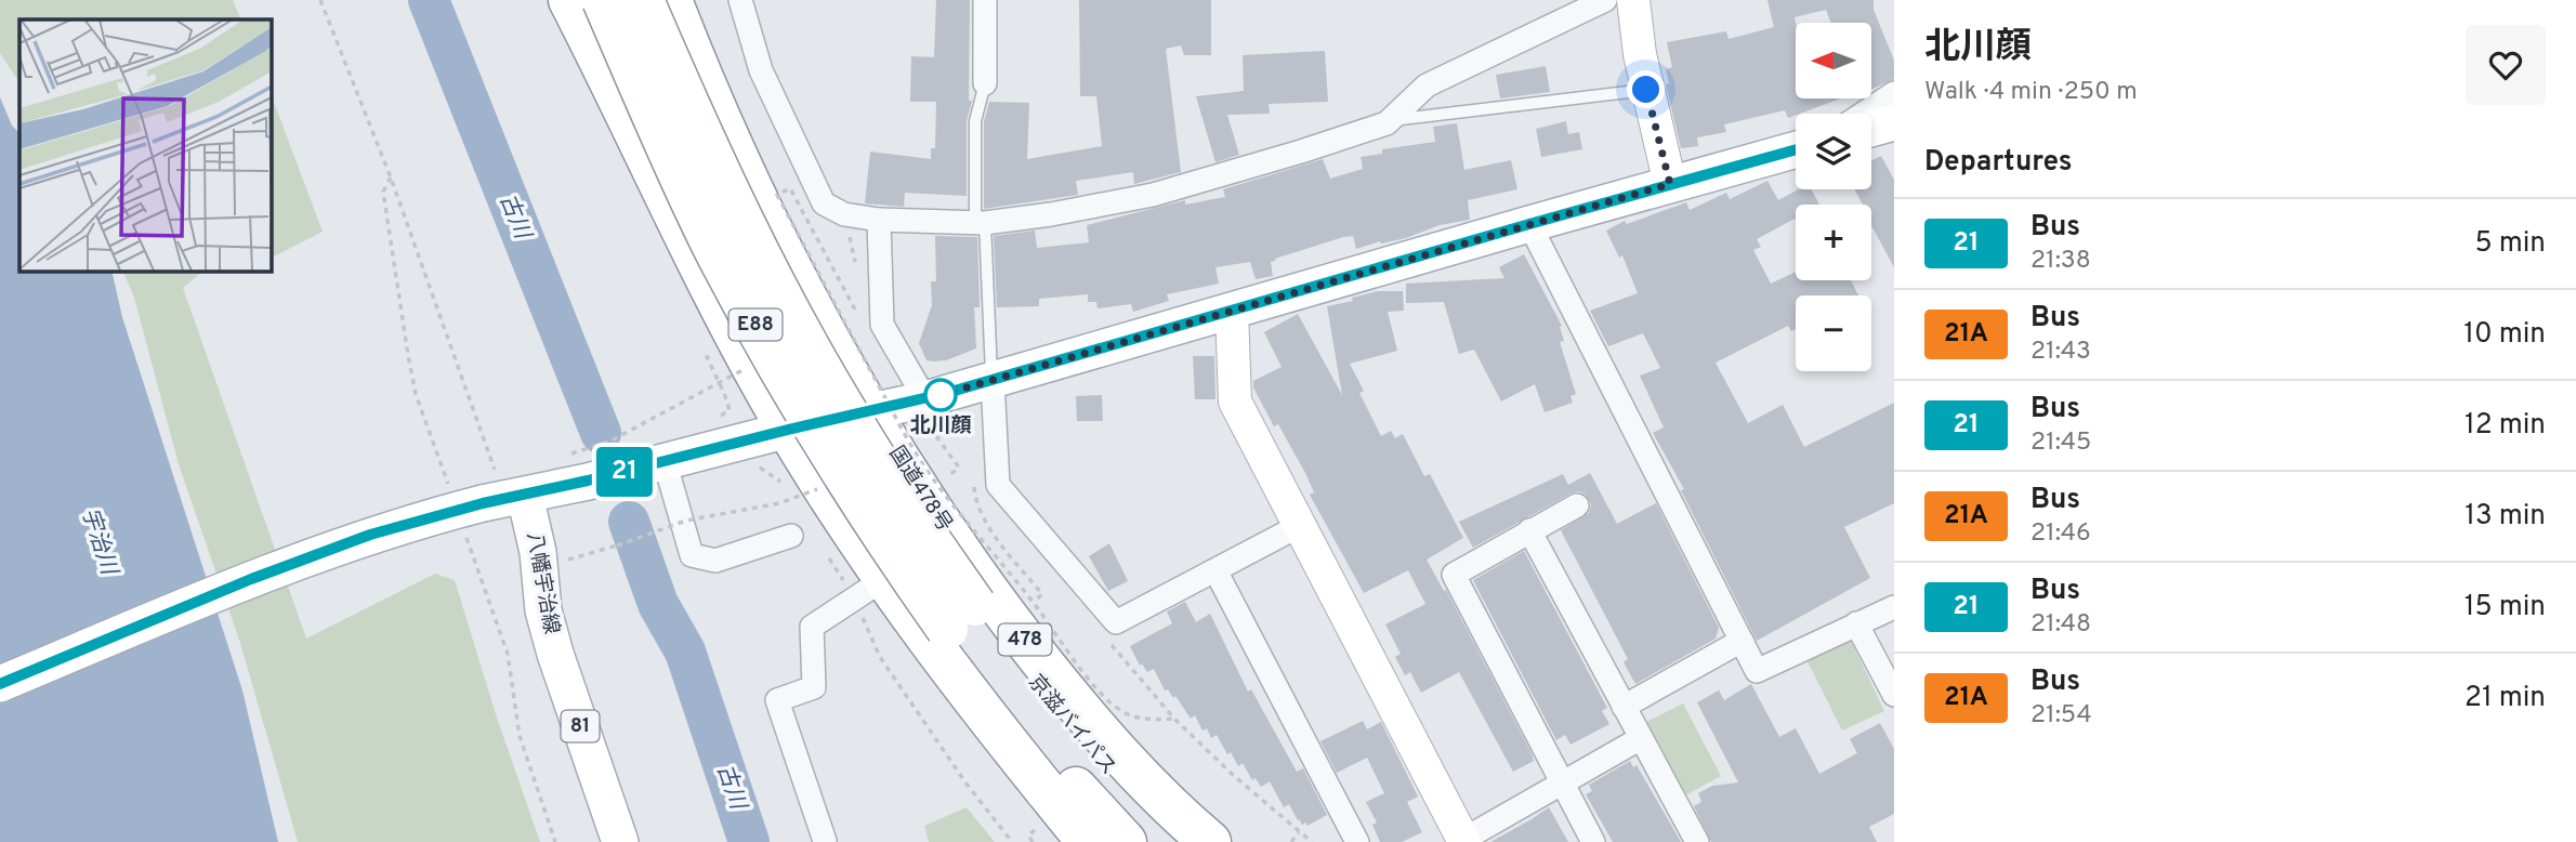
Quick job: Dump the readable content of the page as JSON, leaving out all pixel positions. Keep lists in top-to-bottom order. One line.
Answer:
{"streets":{"highway":["E88","国道478号","478","京滋バイパス"],"main road":["八幡宇治線","81"]},"crossings":[["E88","京滋バイパス"]],"water":["古川","宇治川"],"places":["北川顔"],"lines":["bus line 21"],"north":"left","page":{"on_map":"21","heading":[["北川顔","Walk · 4 min · 250 m"],"Departures"],"map_buttons":["+","−"],"list":[{"mark":"21","name":"Bus","note":"21:38","value":"5 min"},{"mark":"21A","name":"Bus","note":"21:43","value":"10 min"},{"mark":"21","name":"Bus","note":"21:45","value":"12 min"},{"mark":"21A","name":"Bus","note":"21:46","value":"13 min"},{"mark":"21","name":"Bus","note":"21:48","value":"15 min"},{"mark":"21A","name":"Bus","note":"21:54","value":"21 min"}]}}
